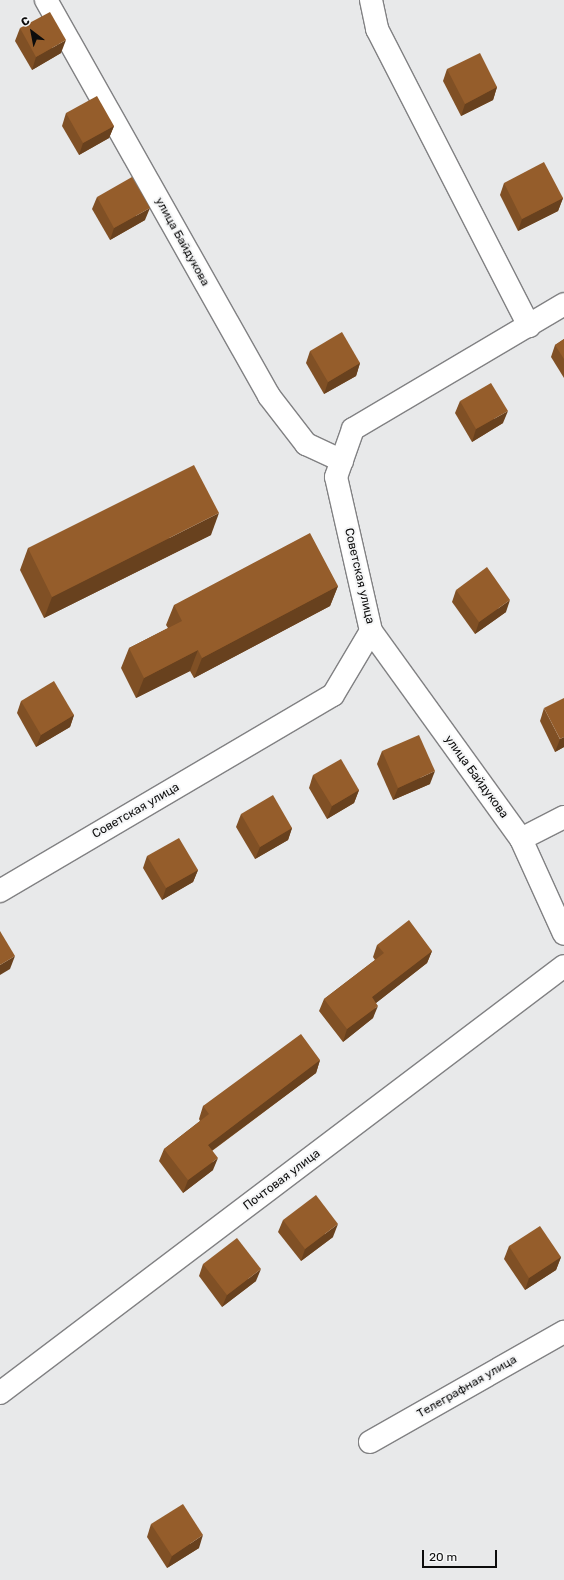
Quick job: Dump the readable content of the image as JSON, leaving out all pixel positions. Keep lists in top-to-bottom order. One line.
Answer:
{"streets":{"street":["улица Байдукова","Советская улица","Почтовая улица","Телеграфная улица"]},"crossings":[["улица Байдукова","Советская улица"]],"scale_bar":"20 m","north":"top left"}
